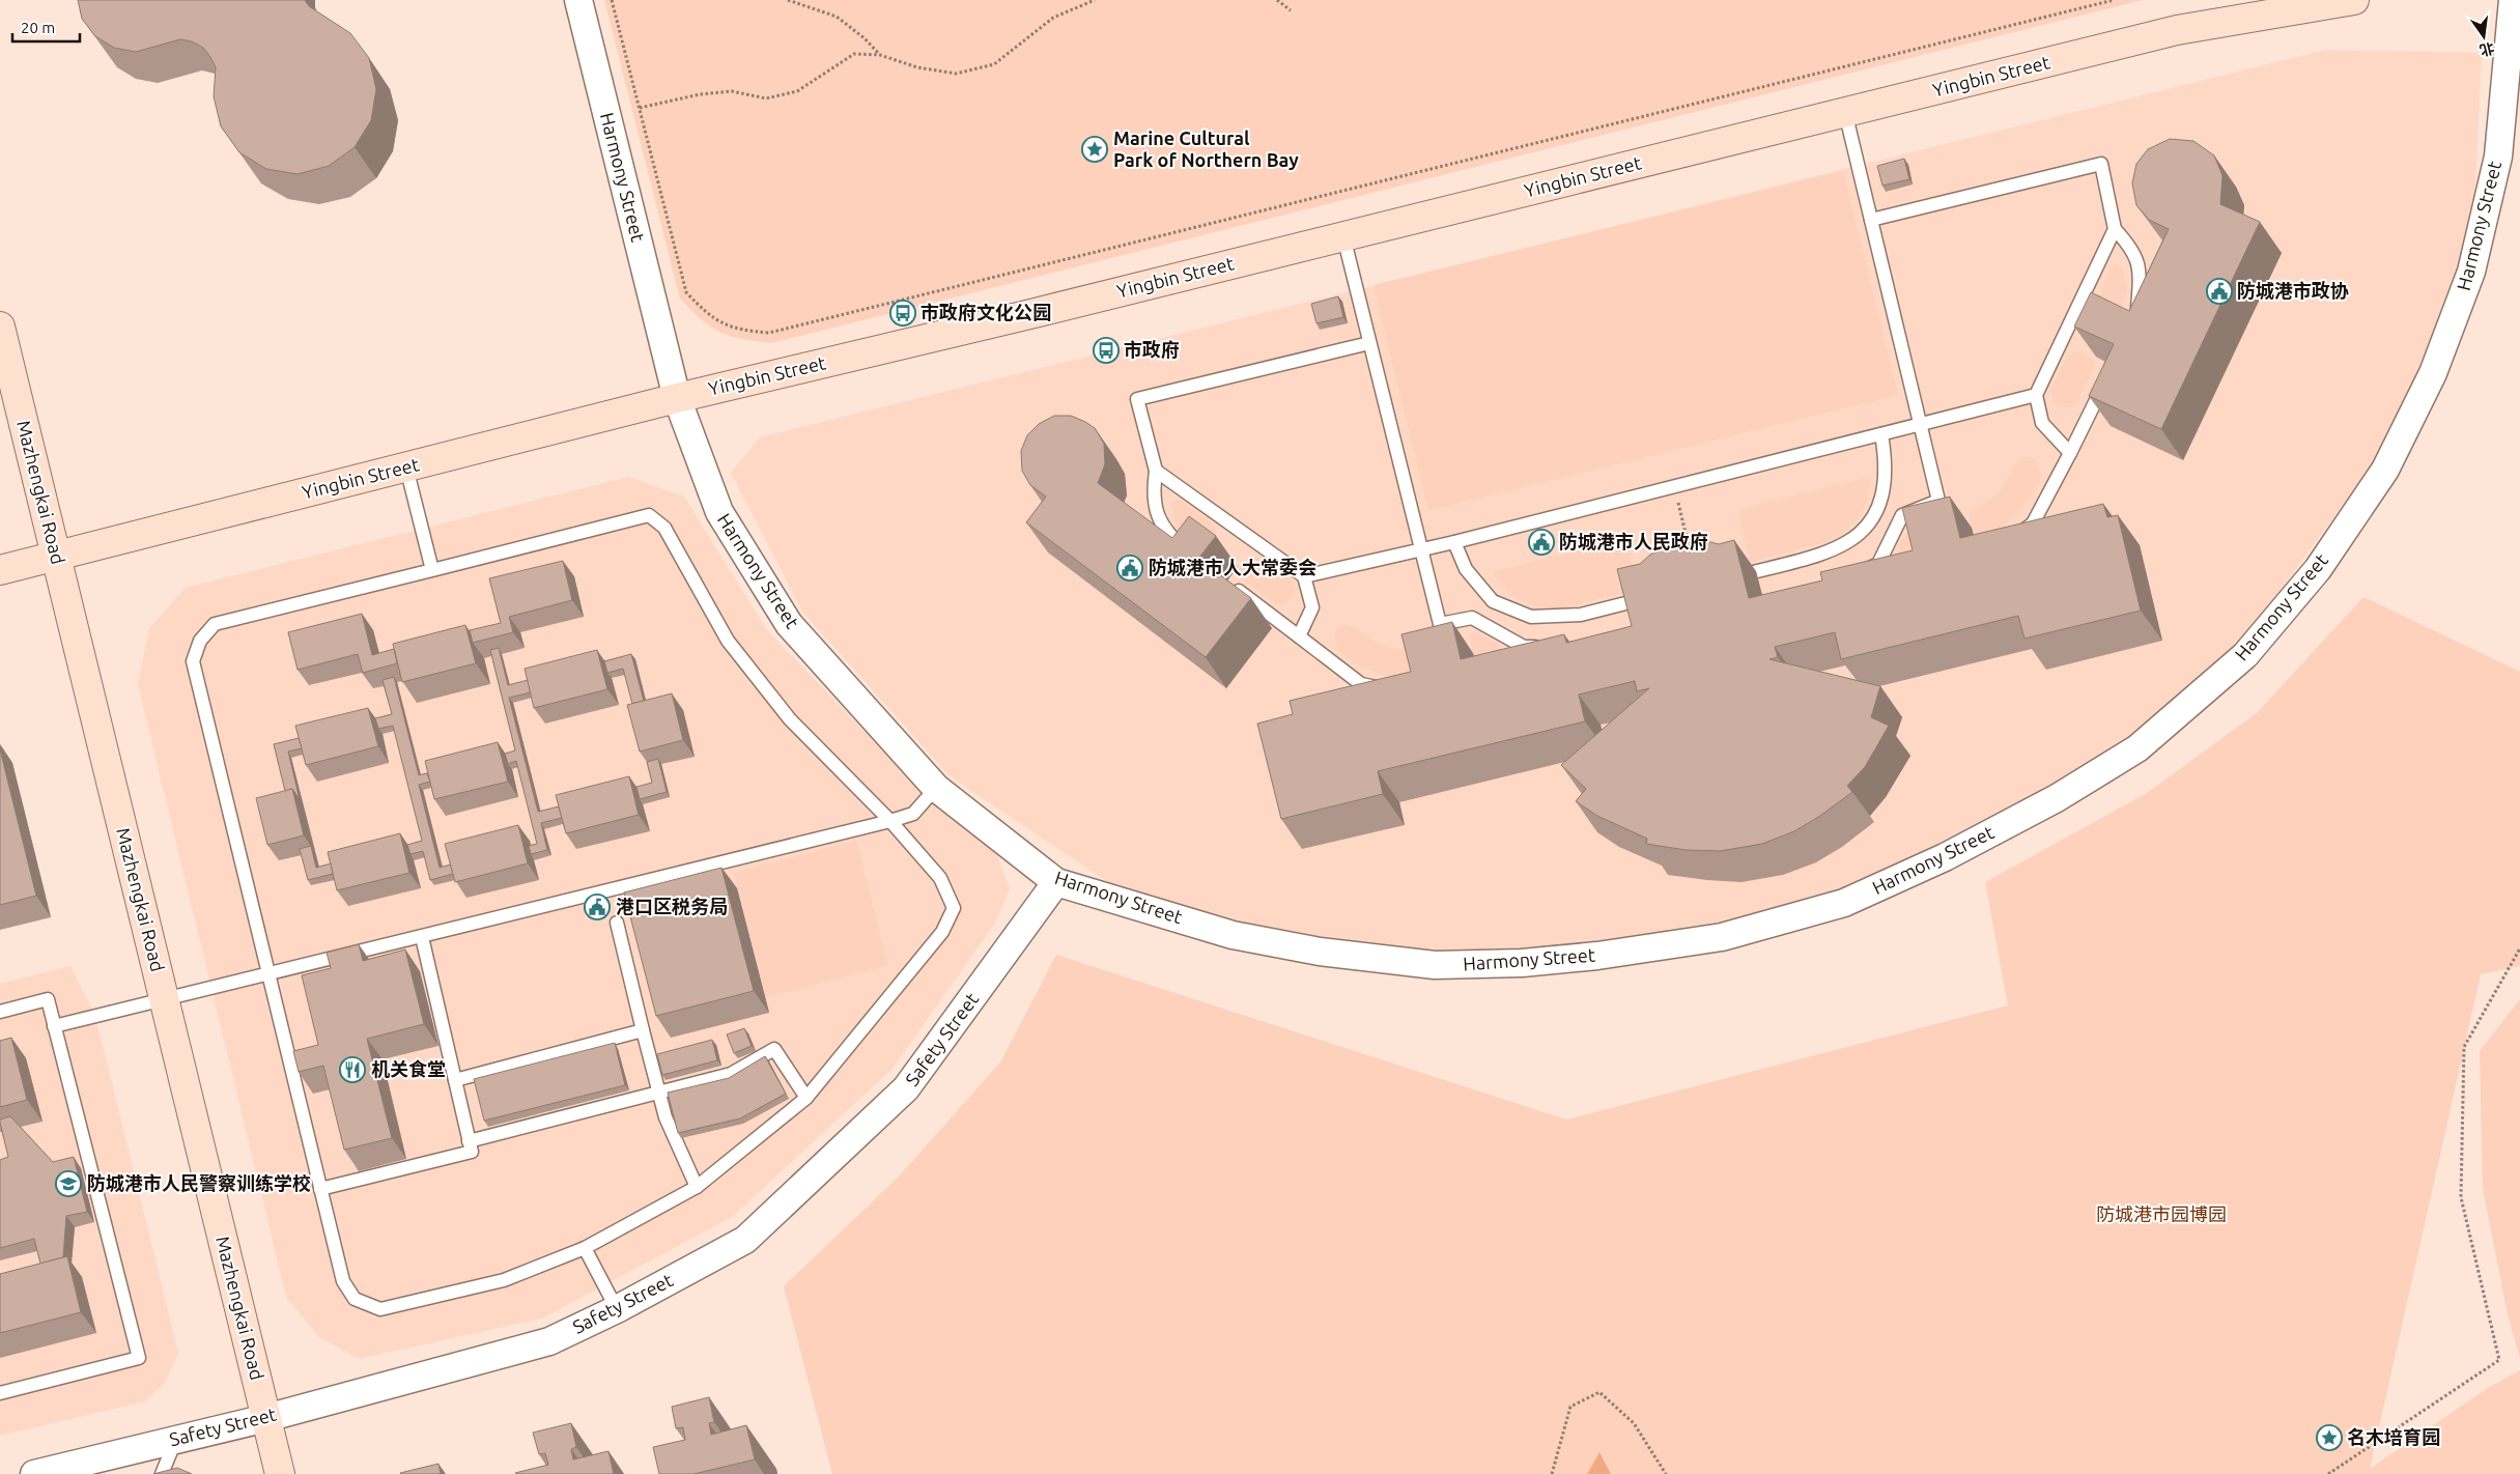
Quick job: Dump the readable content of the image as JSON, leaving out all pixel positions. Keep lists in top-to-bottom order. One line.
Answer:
{"streets":{"main road":["Yingbin Street","Mazhengkai Road"],"street":["Harmony Street","Safety Street"]},"crossings":[["Yingbin Street","Harmony Street"],["Yingbin Street","Mazhengkai Road"],["Harmony Street","Safety Street"],["Mazhengkai Road","Safety Street"]],"parks":["防城港市园博园"],"places":{"place":["Marine Cultural Park of Northern Bay","名木培育园"],"public building":["防城港市政协","防城港市人民政府","防城港市人大常委会","港口区税务局"],"bus stop":["市政府文化公园","市政府"],"restaurant":["机关食堂"],"school or university":["防城港市人民警察训练学校"]},"scale_bar":"20 m","north":"bottom"}
